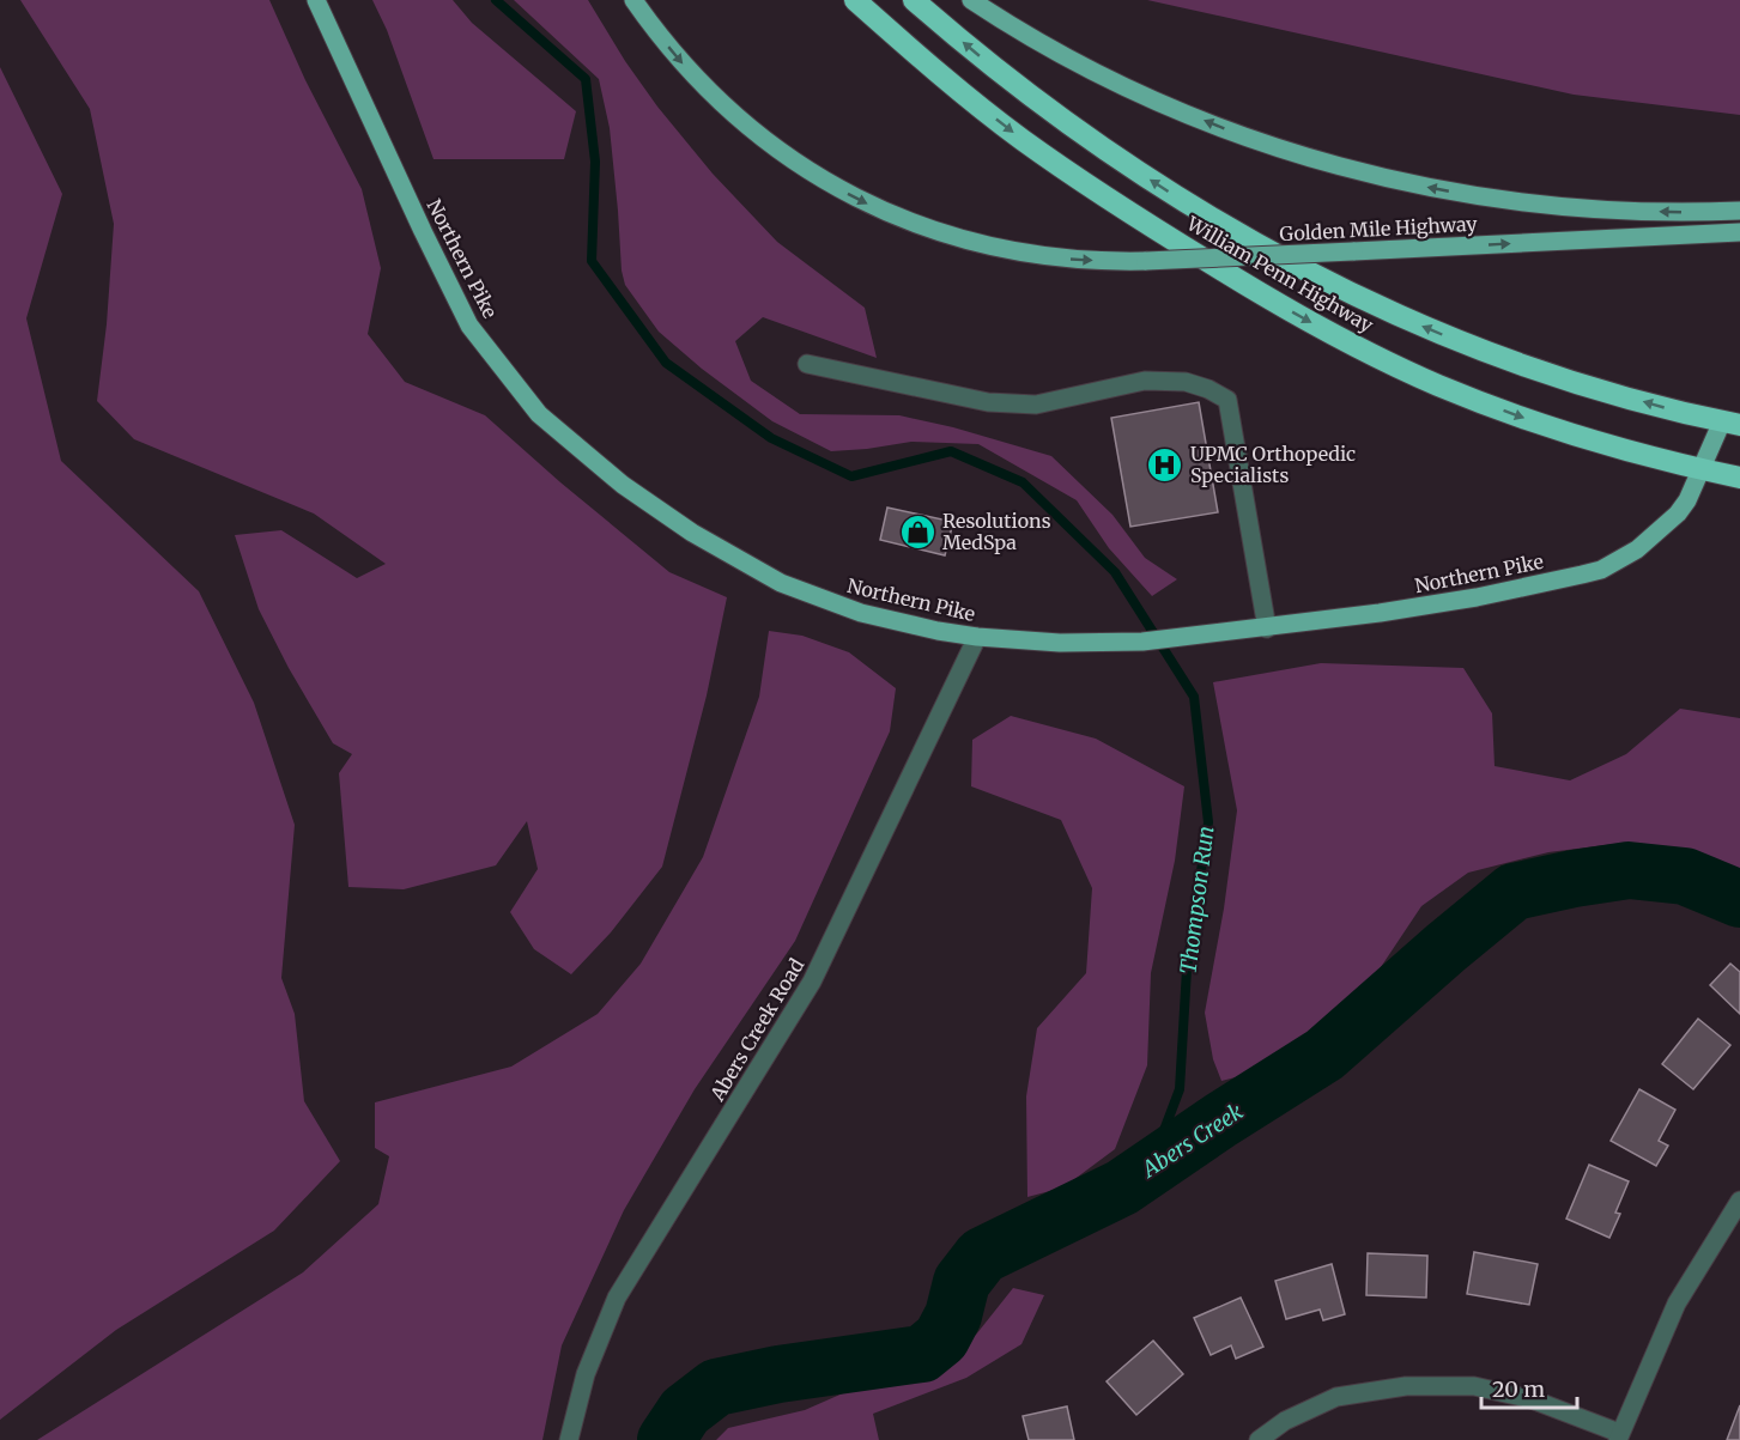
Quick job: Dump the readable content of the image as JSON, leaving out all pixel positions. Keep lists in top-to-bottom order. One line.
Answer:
{"streets":{"highway":["William Penn Highway"],"main road":["Golden Mile Highway","Northern Pike"],"street":["Abers Creek Road"]},"crossings":[["Northern Pike","William Penn Highway"],["Northern Pike","Abers Creek Road"]],"water":["Thompson Run","Abers Creek"],"places":{"hospital":["UPMC Orthopedic Specialists"],"shop":["Resolutions MedSpa"]},"scale_bar":"20 m"}
